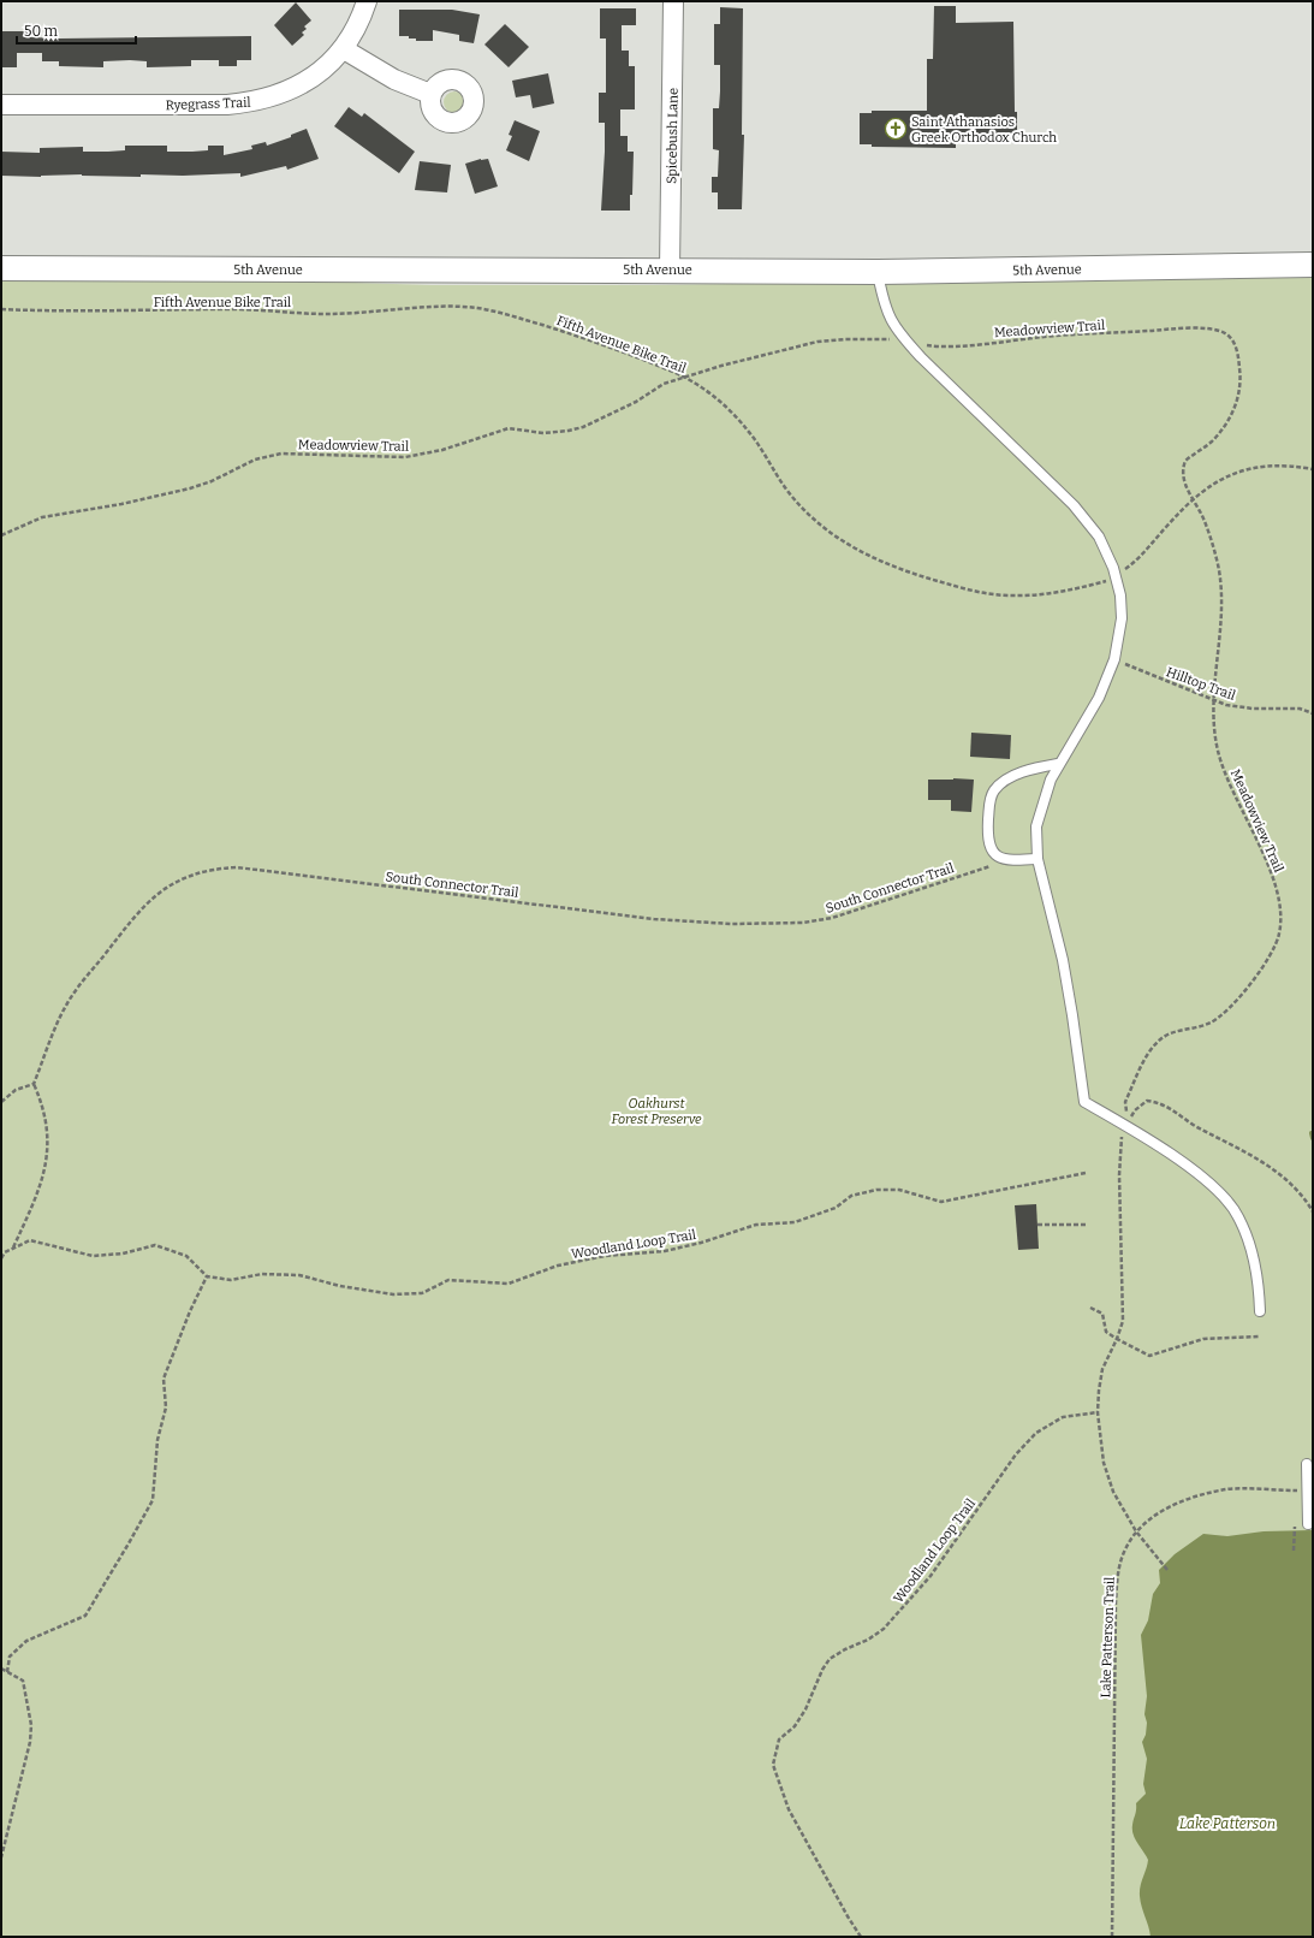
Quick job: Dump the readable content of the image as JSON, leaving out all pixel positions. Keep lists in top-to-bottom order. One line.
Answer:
{"streets":{"street":["Ryegrass Trail","Spicebush Lane","5th Avenue"],"path":["Fifth Avenue Bike Trail","Meadowview Trail","Hilltop Trail","South Connector Trail","Woodland Loop Trail","Lake Patterson Trail"]},"crossings":[["Spicebush Lane","5th Avenue"],["Fifth Avenue Bike Trail","Meadowview Trail"],["Meadowview Trail","Hilltop Trail"]],"water":["Lake Patterson"],"parks":["Oakhurst Forest Preserve"],"places":{"church":["Saint Athanasios Greek Orthodox Church"]},"scale_bar":"50 m"}
